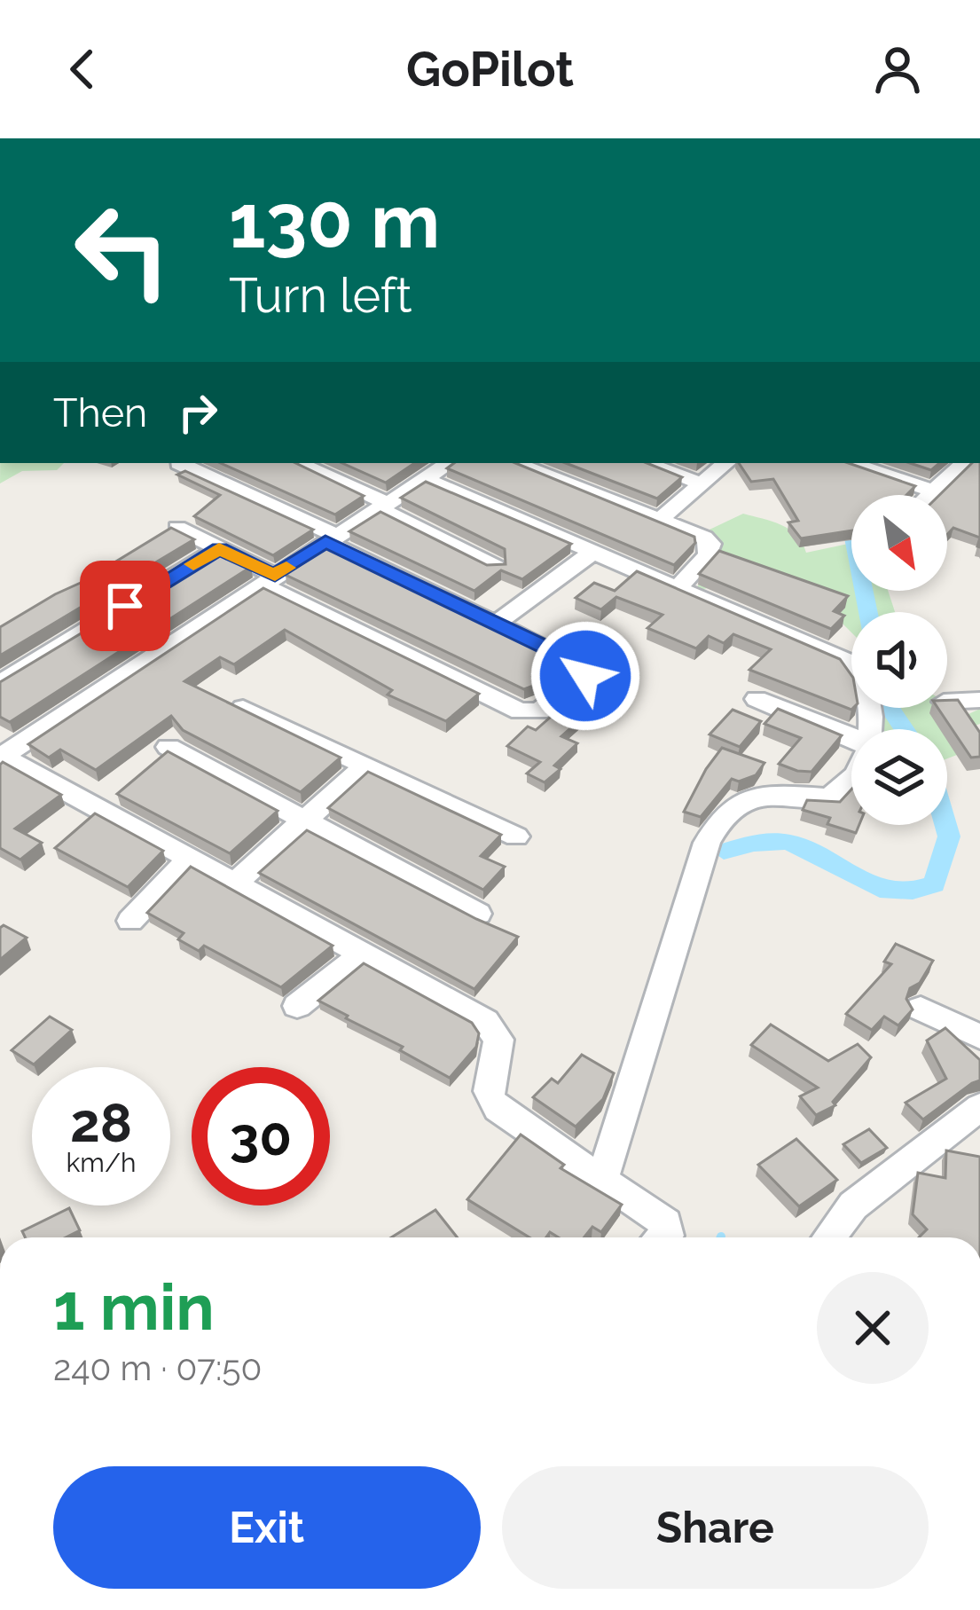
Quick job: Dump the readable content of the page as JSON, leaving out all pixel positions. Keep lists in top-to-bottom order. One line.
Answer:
{"north":"bottom right","page":{"header":"GoPilot","turn":["130 m","Turn left"],"then":"Then","speed":"28 km/h","limit":"30","heading":["1 min","240 m · 07:50"],"buttons":["Exit","Share"]}}
